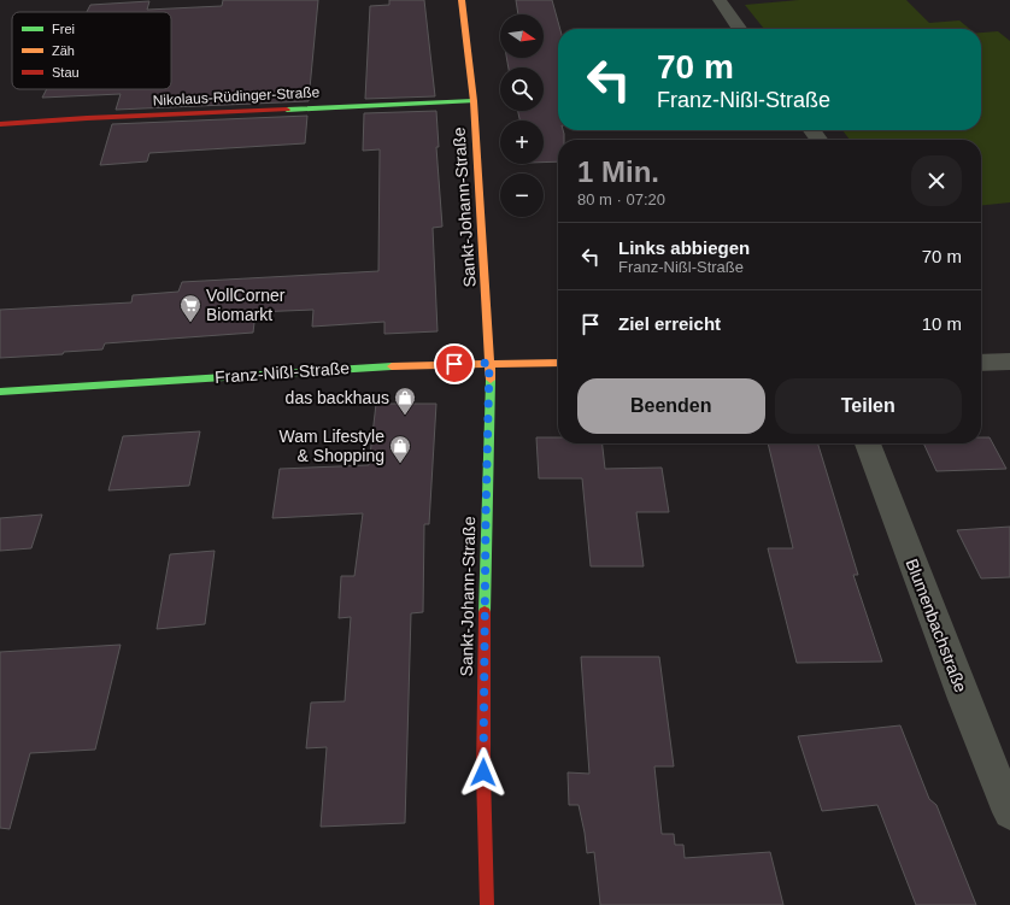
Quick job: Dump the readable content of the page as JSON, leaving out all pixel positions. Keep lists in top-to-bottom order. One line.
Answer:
{"streets":{"street":["Nikolaus-Rüdinger-Straße","Sankt-Johann-Straße","Franz-Nißl-Straße","Blumenbachstraße"]},"crossings":[["Nikolaus-Rüdinger-Straße","Sankt-Johann-Straße"],["Sankt-Johann-Straße","Franz-Nißl-Straße"]],"places":{"supermarket":["VollCorner Biomarkt"],"shop":["das backhaus","Wam Lifestyle & Shopping"]},"legend":["Frei","Zäh","Stau"],"north":"right","page":{"map_buttons":["+","−"],"turn":["70 m","Franz-Nißl-Straße"],"heading":["1 Min.","80 m · 07:20"],"list":[{"name":"Links abbiegen","note":"Franz-Nißl-Straße","value":"70 m"},{"name":"Ziel erreicht","value":"10 m"}],"buttons":["Beenden","Teilen"]}}
